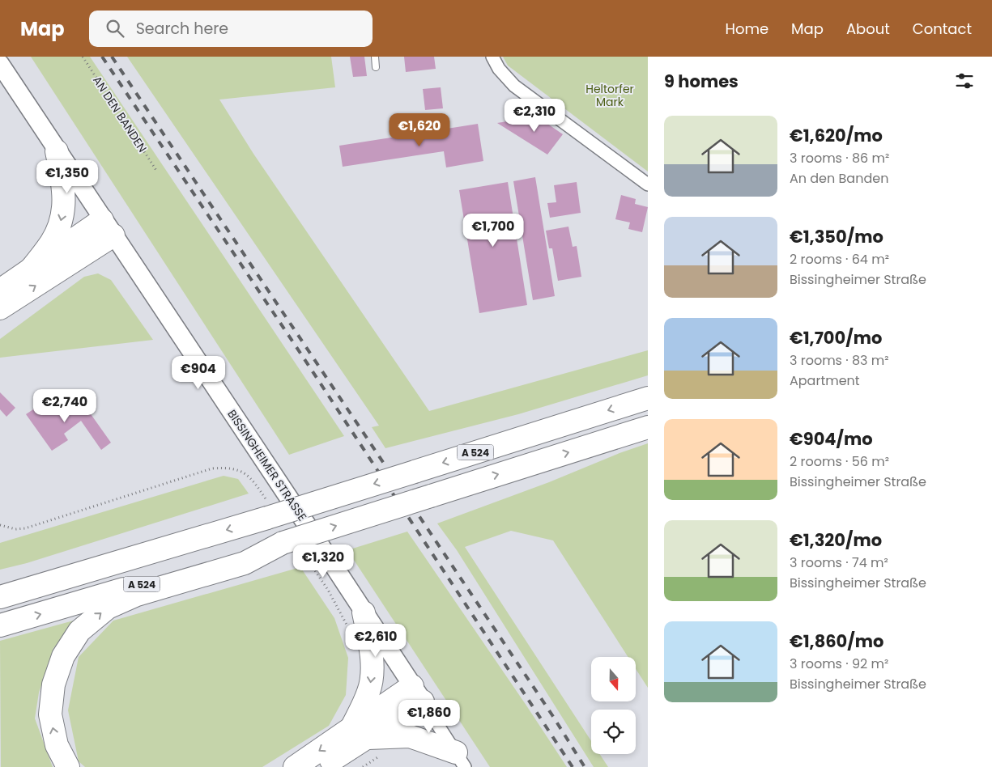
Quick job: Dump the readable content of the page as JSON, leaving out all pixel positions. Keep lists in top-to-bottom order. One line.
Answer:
{"streets":{"highway":["A 524"],"street":["BISSINGHEIMER STRASSE"],"path":["AN DEN BANDEN"]},"parks":["Heltorfer Mark"],"north":"bottom","page":{"header":"Map","search":"Search here","nav":["Home","Map","About","Contact"],"heading":"9 homes","price":["€2,310","€1,620","€1,350","€1,700","€904","€2,740","€1,320","€2,610","€1,860"],"list":[{"name":"€1,620/mo","note":"3 rooms · 86 m² · An den Banden"},{"name":"€1,350/mo","note":"2 rooms · 64 m² · Bissingheimer Straße"},{"name":"€1,700/mo","note":"3 rooms · 83 m² · Apartment"},{"name":"€904/mo","note":"2 rooms · 56 m² · Bissingheimer Straße"},{"name":"€1,320/mo","note":"3 rooms · 74 m² · Bissingheimer Straße"},{"name":"€1,860/mo","note":"3 rooms · 92 m² · Bissingheimer Straße"}]}}
